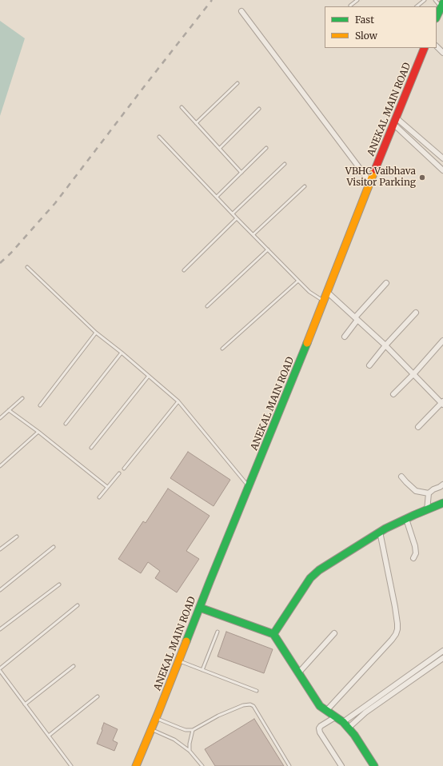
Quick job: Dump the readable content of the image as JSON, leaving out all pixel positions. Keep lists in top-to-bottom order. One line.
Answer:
{"streets":{"main road":["ANEKAL MAIN ROAD"]},"places":["VBHC Vaibhava Visitor Parking"],"legend":["Fast","Slow"]}
